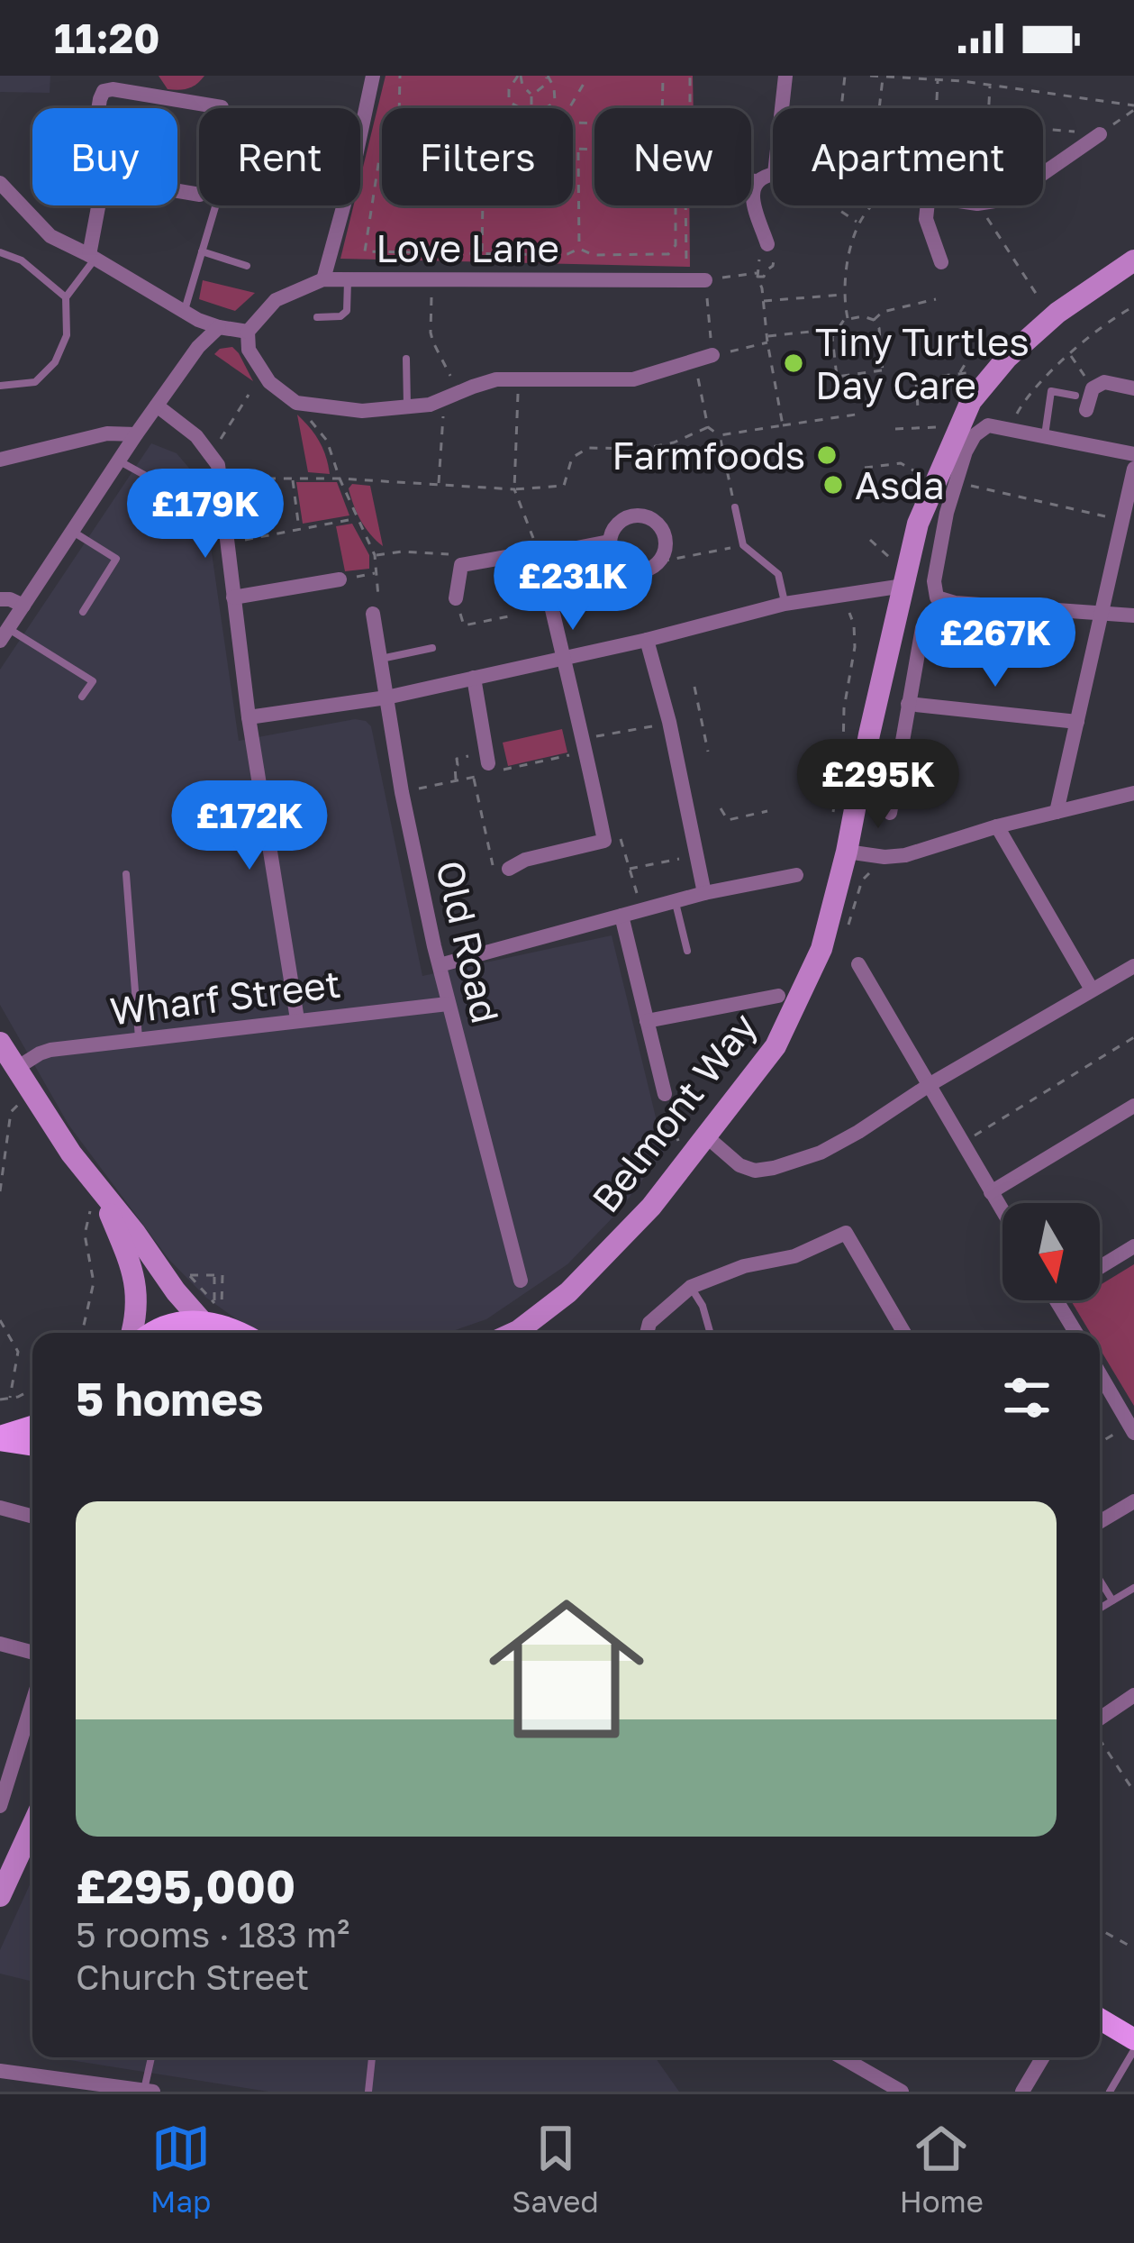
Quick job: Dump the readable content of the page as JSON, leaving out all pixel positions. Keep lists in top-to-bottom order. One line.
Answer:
{"streets":{"street":["Love Lane","Old Road","Wharf Street","Belmont Way"]},"crossings":[["Old Road","Wharf Street"]],"places":["Tiny Turtles Day Care","Farmfoods","Asda"],"north":"bottom","page":{"status":"11:20","chip":["Buy","Rent","Filters","New","Apartment"],"price":["£179K","£231K","£267K","£295K","£172K"],"heading":"5 homes","list":[{"name":"£295,000","note":"5 rooms · 183 m² · Church Street"}],"tabs":["Map","Saved","Home"]}}
